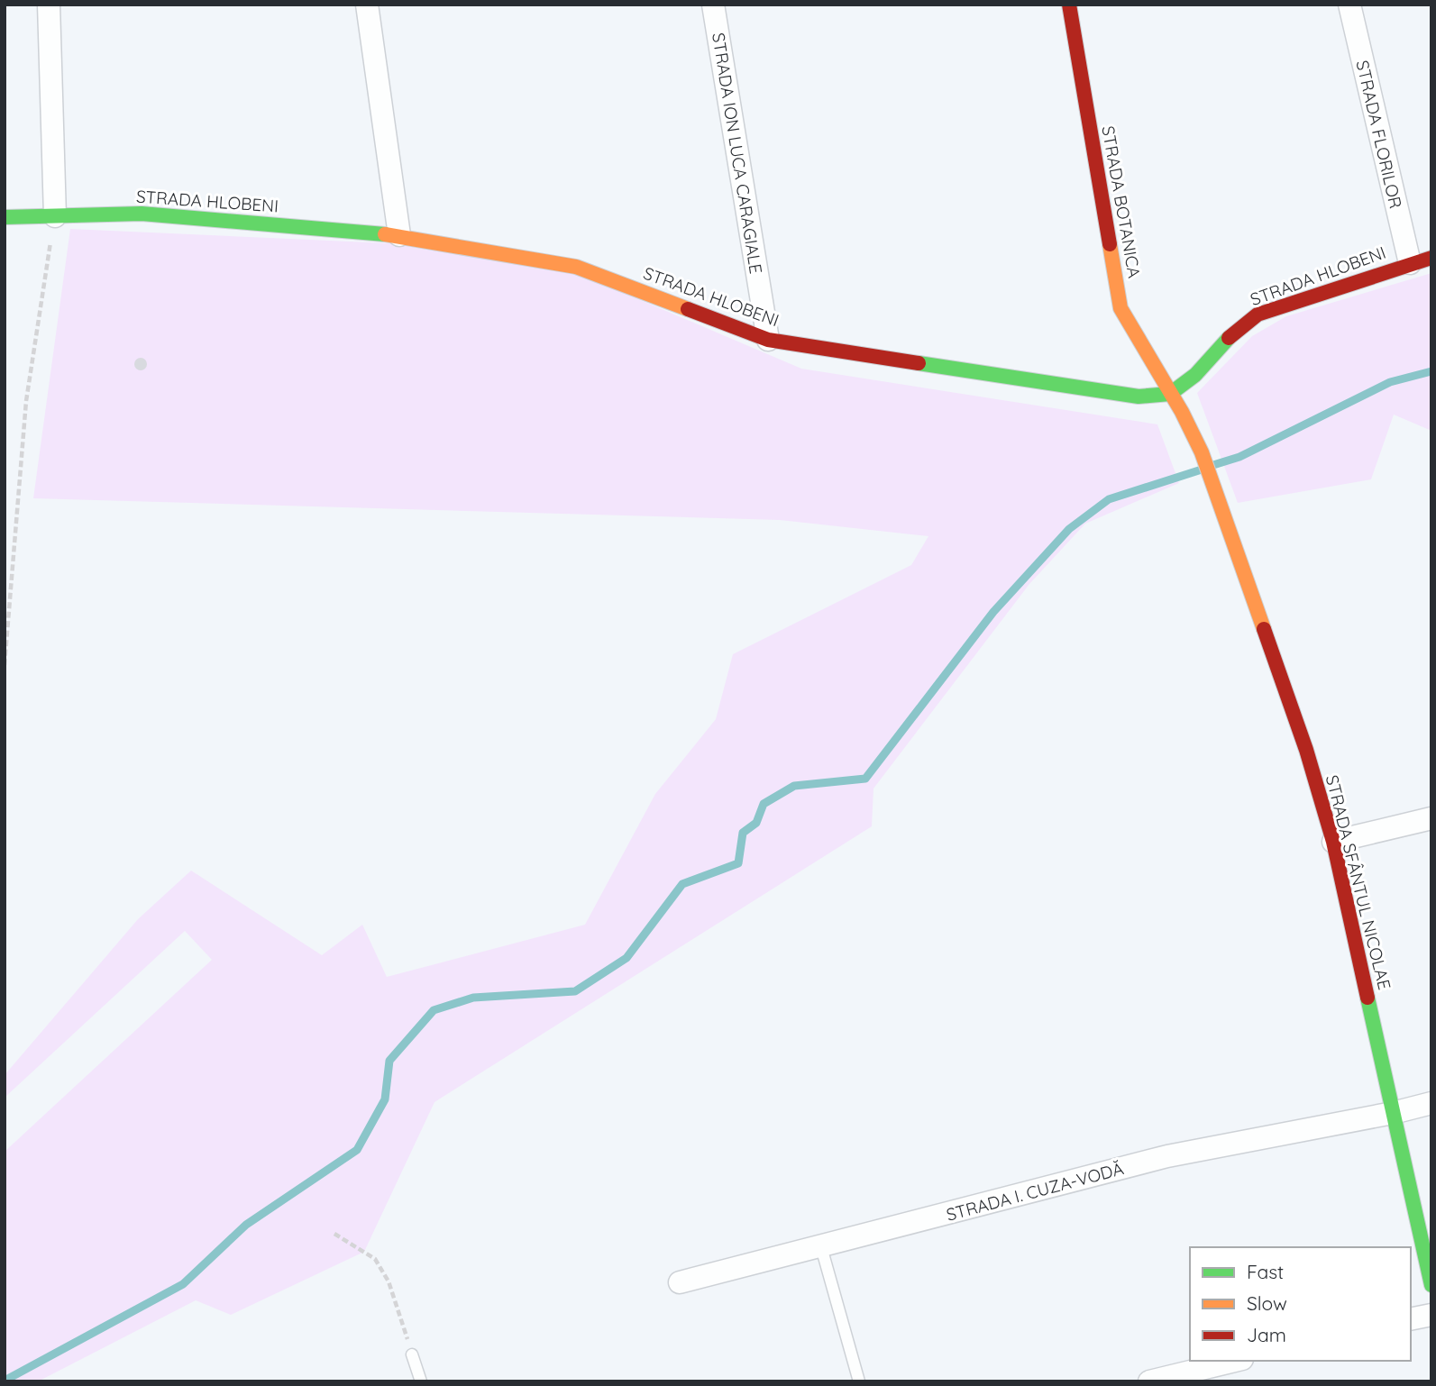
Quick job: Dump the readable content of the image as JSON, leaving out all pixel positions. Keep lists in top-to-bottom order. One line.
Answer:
{"streets":{"street":["STRADA FLORILOR","STRADA ION LUCA CARAGIALE","STRADA HLOBENI","STRADA BOTANICA","STRADA SFÂNTUL NICOLAE","STRADA I. CUZA-VODĂ"]},"crossings":[["STRADA FLORILOR","STRADA HLOBENI"],["STRADA ION LUCA CARAGIALE","STRADA HLOBENI"],["STRADA HLOBENI","STRADA BOTANICA"],["STRADA HLOBENI","STRADA SFÂNTUL NICOLAE"],["STRADA BOTANICA","STRADA SFÂNTUL NICOLAE"],["STRADA SFÂNTUL NICOLAE","STRADA I. CUZA-VODĂ"]],"legend":["Fast","Slow","Jam"]}
